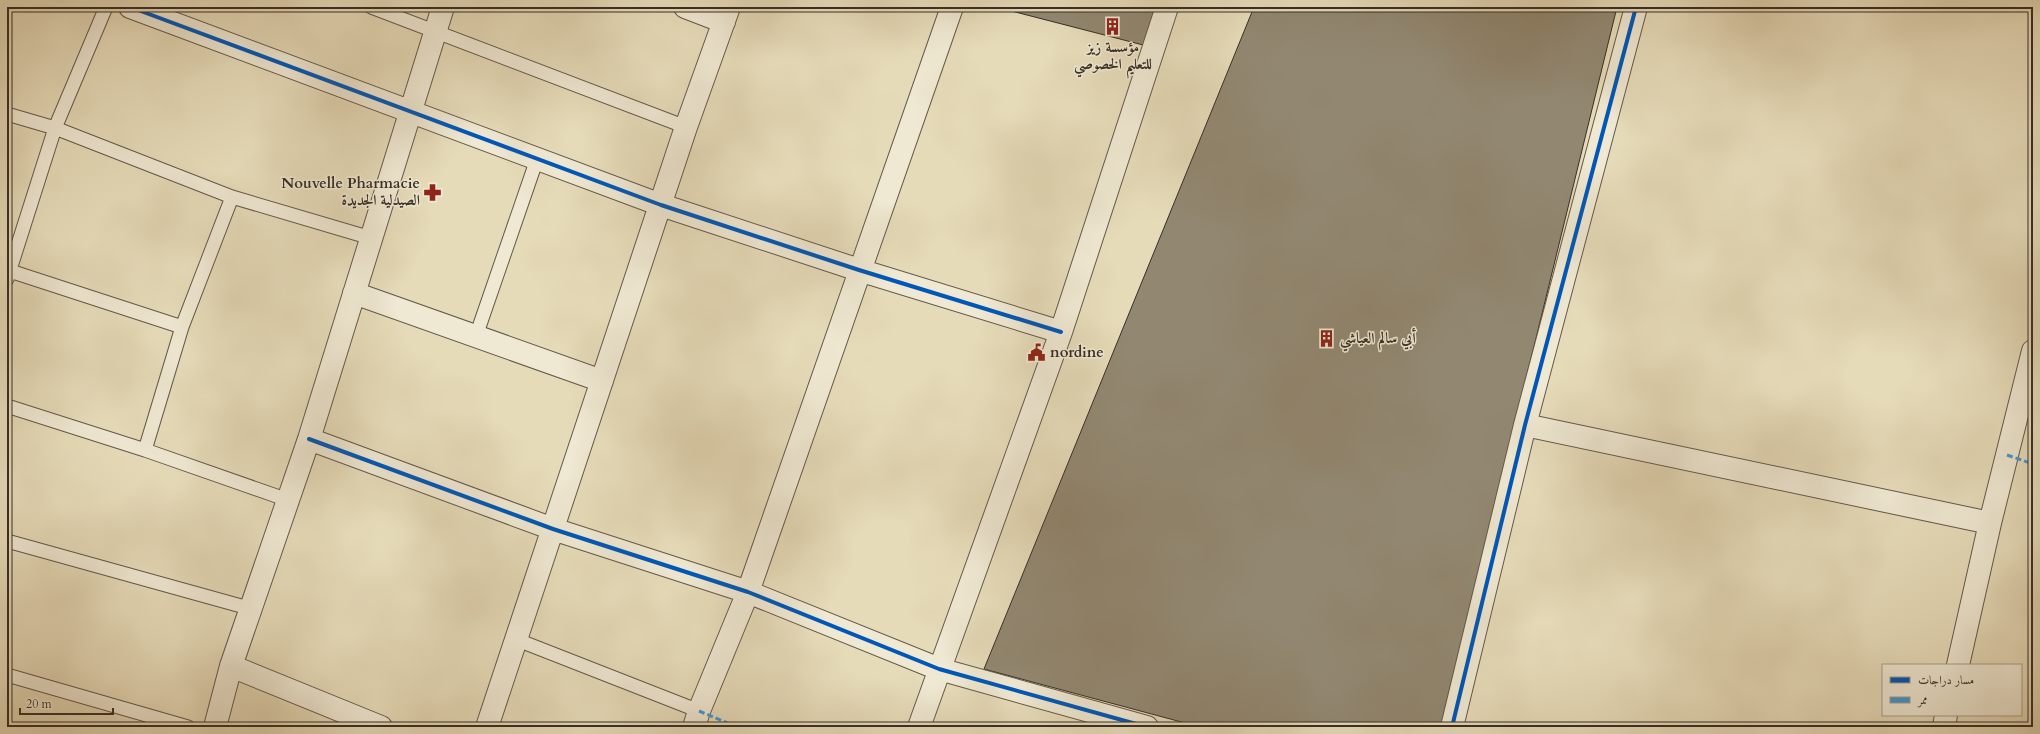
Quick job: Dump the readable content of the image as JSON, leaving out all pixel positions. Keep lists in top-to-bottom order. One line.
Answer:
{"places":{"building":["مؤسسة زيز للتعليم الخصوصي","أبي سالم العياشي"],"pharmacy":["Nouvelle Pharmacie الصيدلية الجديدة"],"public building":["nordine"]},"legend":["مسار دراجات","ممر"],"scale_bar":"20 m"}
